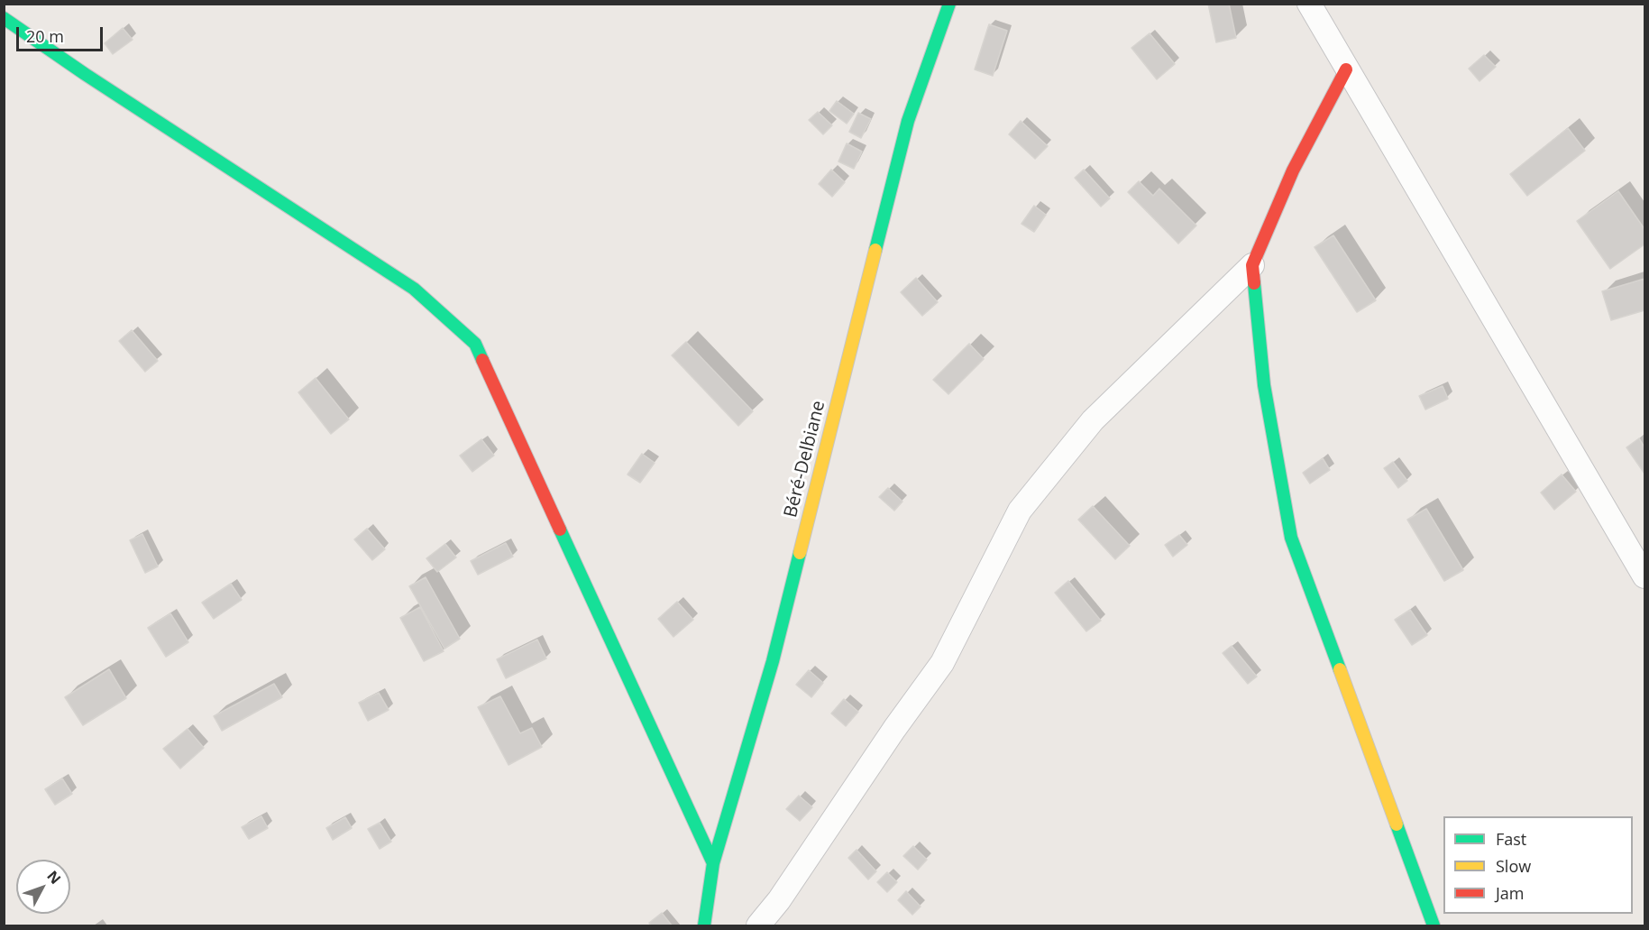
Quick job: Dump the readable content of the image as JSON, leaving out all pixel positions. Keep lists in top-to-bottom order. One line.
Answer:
{"streets":{"street":["Béré-Delbiane"]},"legend":["Fast","Slow","Jam"],"scale_bar":"20 m","north":"top right"}
